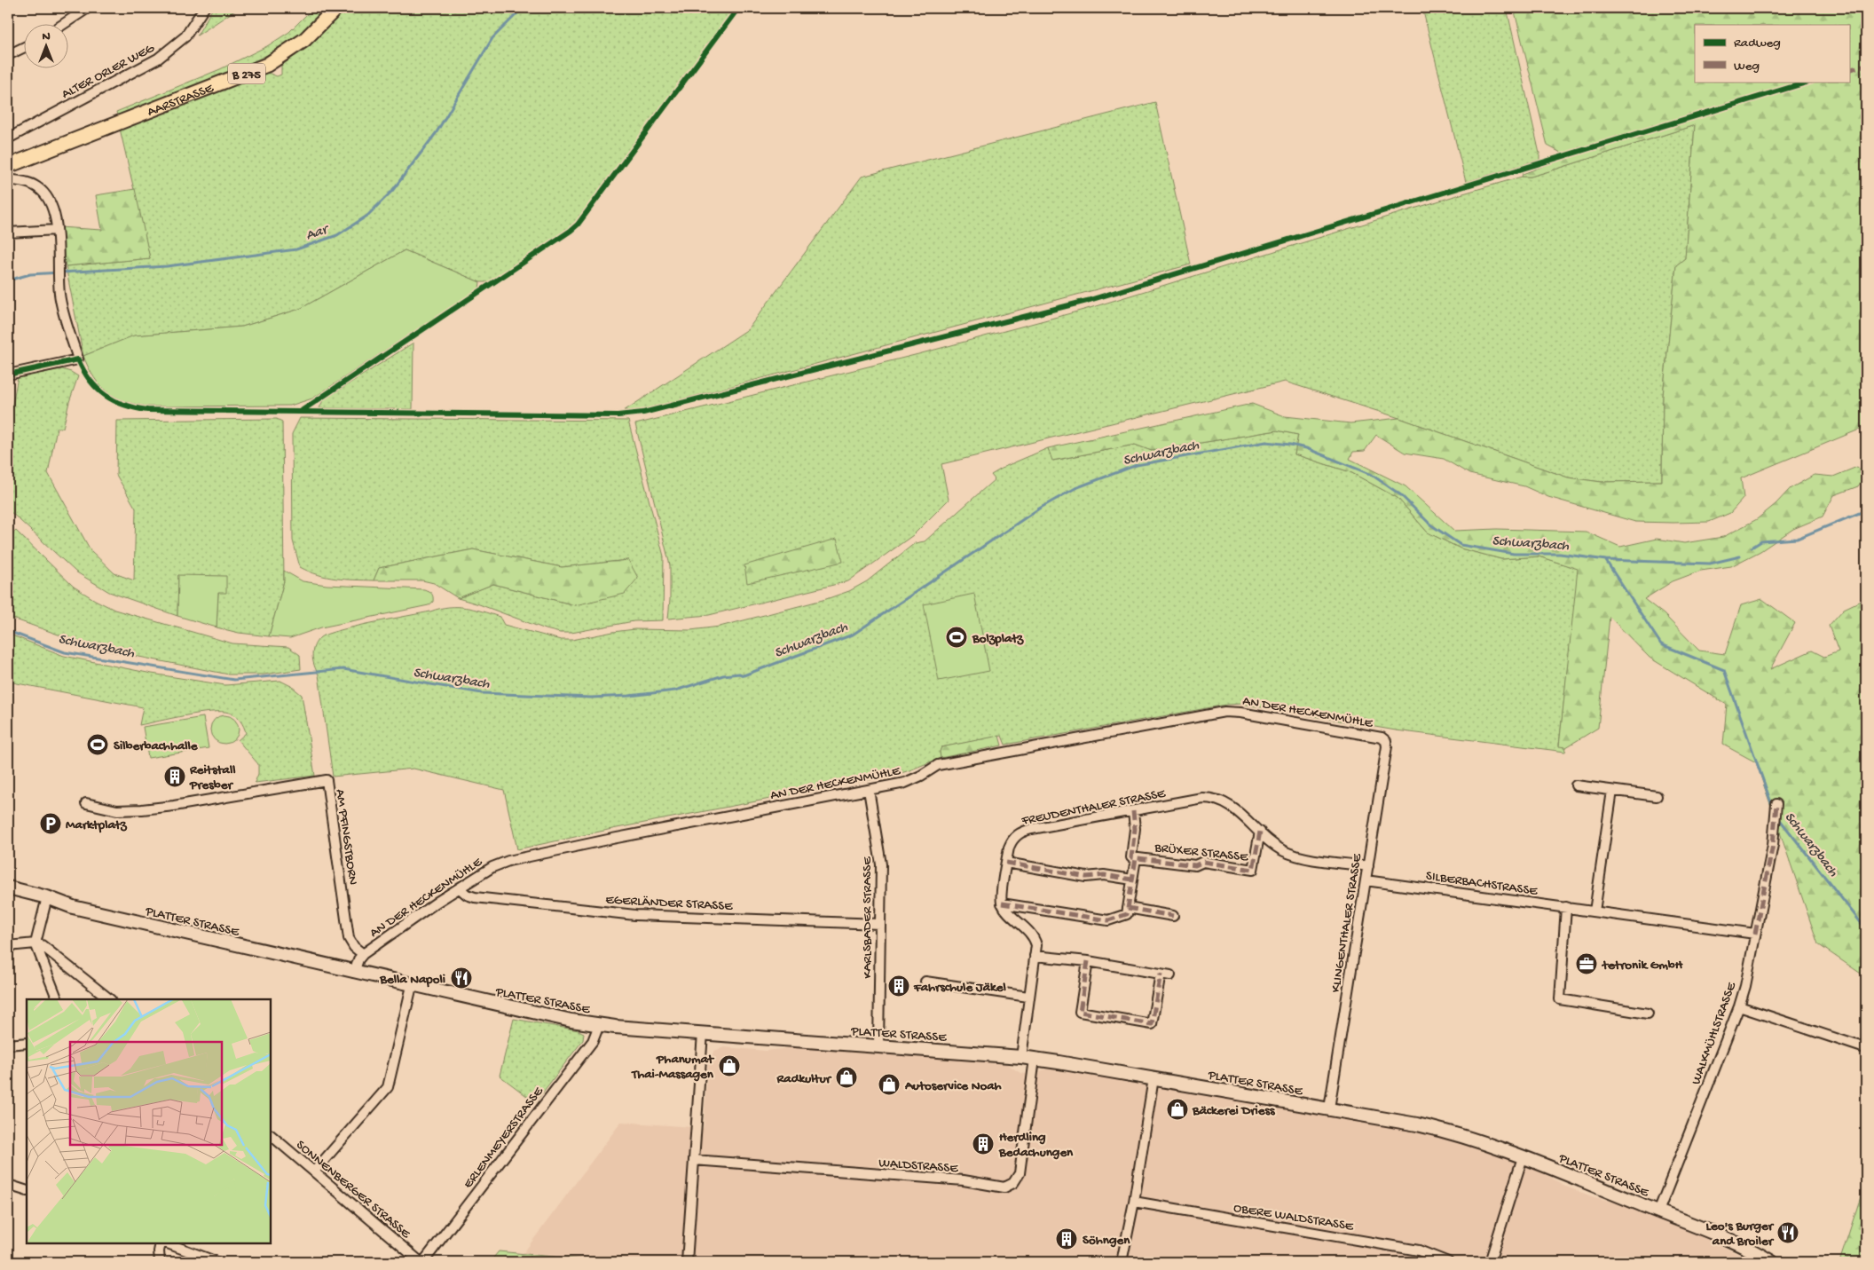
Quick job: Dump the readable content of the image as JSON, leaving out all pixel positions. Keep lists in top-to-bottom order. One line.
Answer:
{"streets":{"main road":["B 275","AARSTRASSE","PLATTER STRASSE"],"street":["ALTER ORLER WEG","AN DER HECKENMÜHLE","FREUDENTHALER STRASSE","AM PFINGSTBORN","BRÜXER STRASSE","SILBERBACHSTRASSE","EGERLÄNDER STRASSE","KARLSBADER STRASSE","KLINGENTHALER STRASSE","WALKMÜHLSTRASSE","ERLENMEYERSTRASSE","WALDSTRASSE","SONNENBERGER STRASSE","OBERE WALDSTRASSE"]},"crossings":[["AN DER HECKENMÜHLE","AM PFINGSTBORN"],["AN DER HECKENMÜHLE","EGERLÄNDER STRASSE"],["AN DER HECKENMÜHLE","KARLSBADER STRASSE"],["AN DER HECKENMÜHLE","KLINGENTHALER STRASSE"],["FREUDENTHALER STRASSE","BRÜXER STRASSE"],["FREUDENTHALER STRASSE","KLINGENTHALER STRASSE"],["SILBERBACHSTRASSE","KLINGENTHALER STRASSE"],["SILBERBACHSTRASSE","WALKMÜHLSTRASSE"],["EGERLÄNDER STRASSE","KARLSBADER STRASSE"],["KARLSBADER STRASSE","PLATTER STRASSE"],["PLATTER STRASSE","KLINGENTHALER STRASSE"],["PLATTER STRASSE","WALKMÜHLSTRASSE"],["PLATTER STRASSE","ERLENMEYERSTRASSE"],["PLATTER STRASSE","WALDSTRASSE"],["ERLENMEYERSTRASSE","SONNENBERGER STRASSE"]],"water":["Aar","Schwarzbach"],"places":{"sports":["Bolzplatz","Silberbachhalle"],"building":["Reitstall Presber","Fahrschule Jäkel","Herdling Bedachungen","Söhngen"],"parking":["Marktplatz"],"office":["tetronik GmbH"],"restaurant":["Bella Napoli","Leo's Burger and Broiler"],"shop":["Phanumat Thai-Massagen","Radkultur","Autoservice Noah","Bäckerei Driess"]},"legend":["Radweg","Weg"],"north":"top"}
